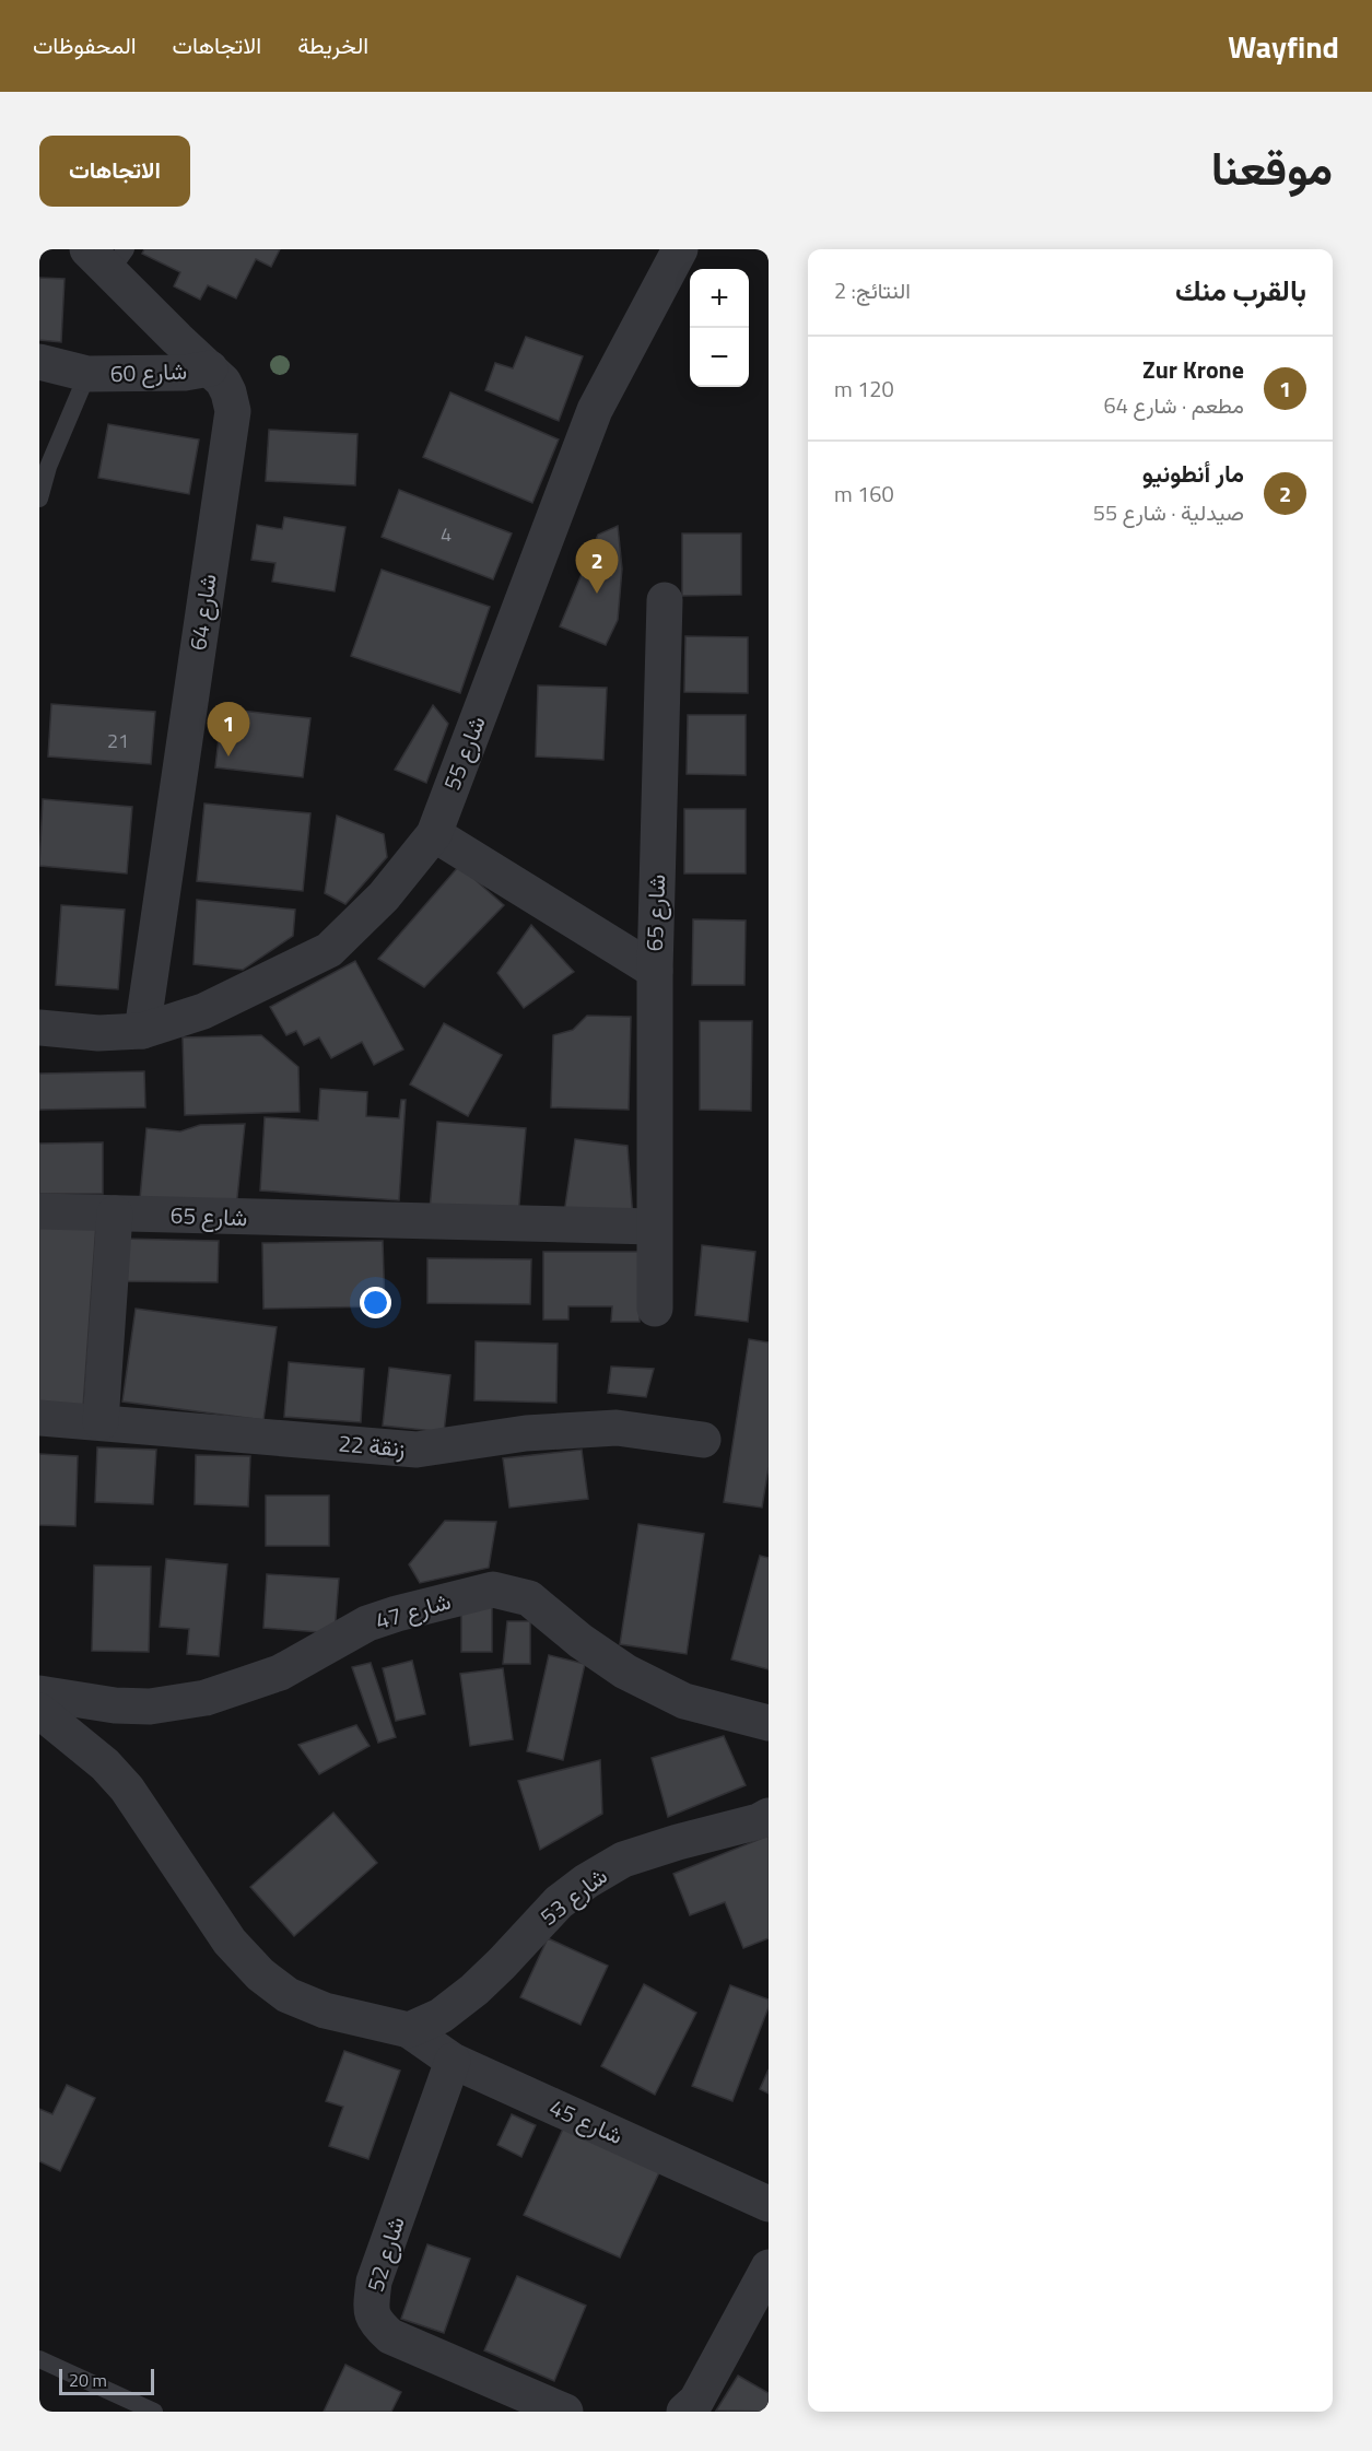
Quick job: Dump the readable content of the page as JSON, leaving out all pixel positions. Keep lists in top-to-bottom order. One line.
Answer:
{"streets":{"street":["شارع 60","شارع 64","شارع 55","شارع 65","زنقة 22","شارع 47","شارع 53","شارع 45","شارع 52"]},"crossings":[["شارع 60","شارع 64"],["شارع 64","شارع 55"],["شارع 53","شارع 45"],["شارع 45","شارع 52"]],"house_numbers":["4","21"],"scale_bar":"20 m","page":{"header":"Wayfind","nav":["الخريطة","الاتجاهات","المحفوظات"],"title":"موقعنا","buttons":"الاتجاهات","heading":["بالقرب منك","النتائج: 2"],"map_buttons":["+","−"],"list":[{"mark":"1","name":"Zur Krone","note":"مطعم · شارع 64","value":"120 m"},{"mark":"2","name":"مار أنطونيو","note":"صيدلية · شارع 55","value":"160 m"}],"pins":["2","1"],"scale":"20 m"}}
